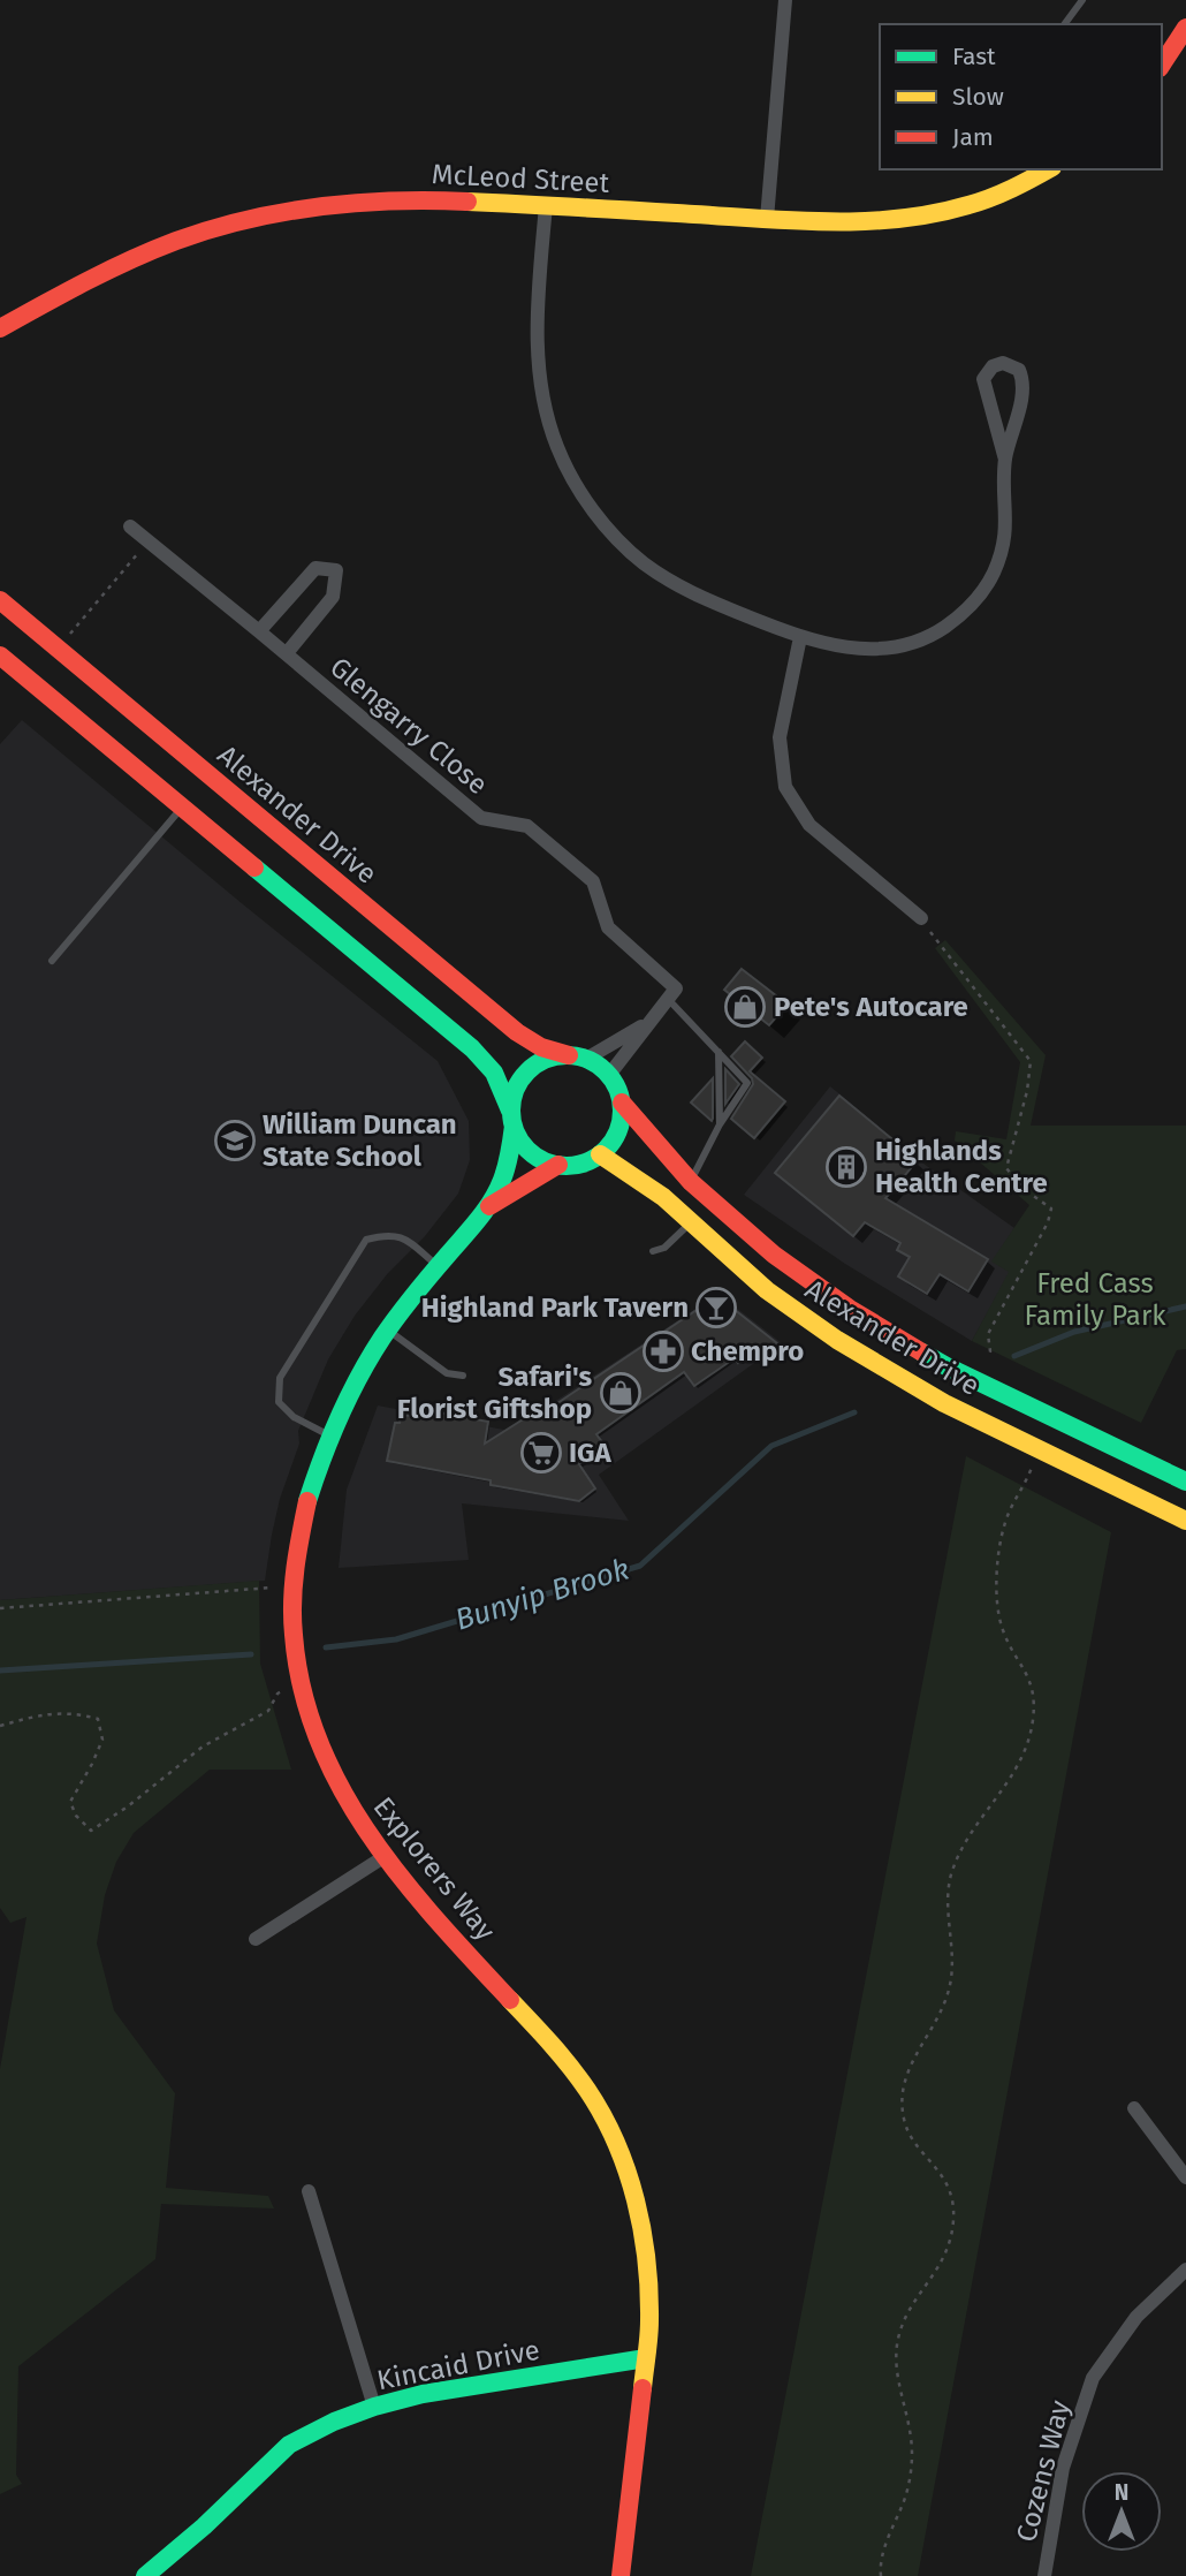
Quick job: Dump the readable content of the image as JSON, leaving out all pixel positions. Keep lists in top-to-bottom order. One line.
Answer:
{"streets":{"street":["McLeod Street","Glengarry Close","Alexander Drive","Explorers Way","Kincaid Drive","Cozens Way"]},"crossings":[["Alexander Drive","Explorers Way"],["Explorers Way","Kincaid Drive"]],"water":["Bunyip Brook"],"parks":["Fred Cass Family Park"],"places":{"shop":["Pete's Autocare","Safari's Florist Giftshop"],"school or university":["William Duncan State School"],"building":["Highlands Health Centre"],"bar":["Highland Park Tavern"],"pharmacy":["Chempro"],"supermarket":["IGA"]},"legend":["Fast","Slow","Jam"],"north":"top"}
